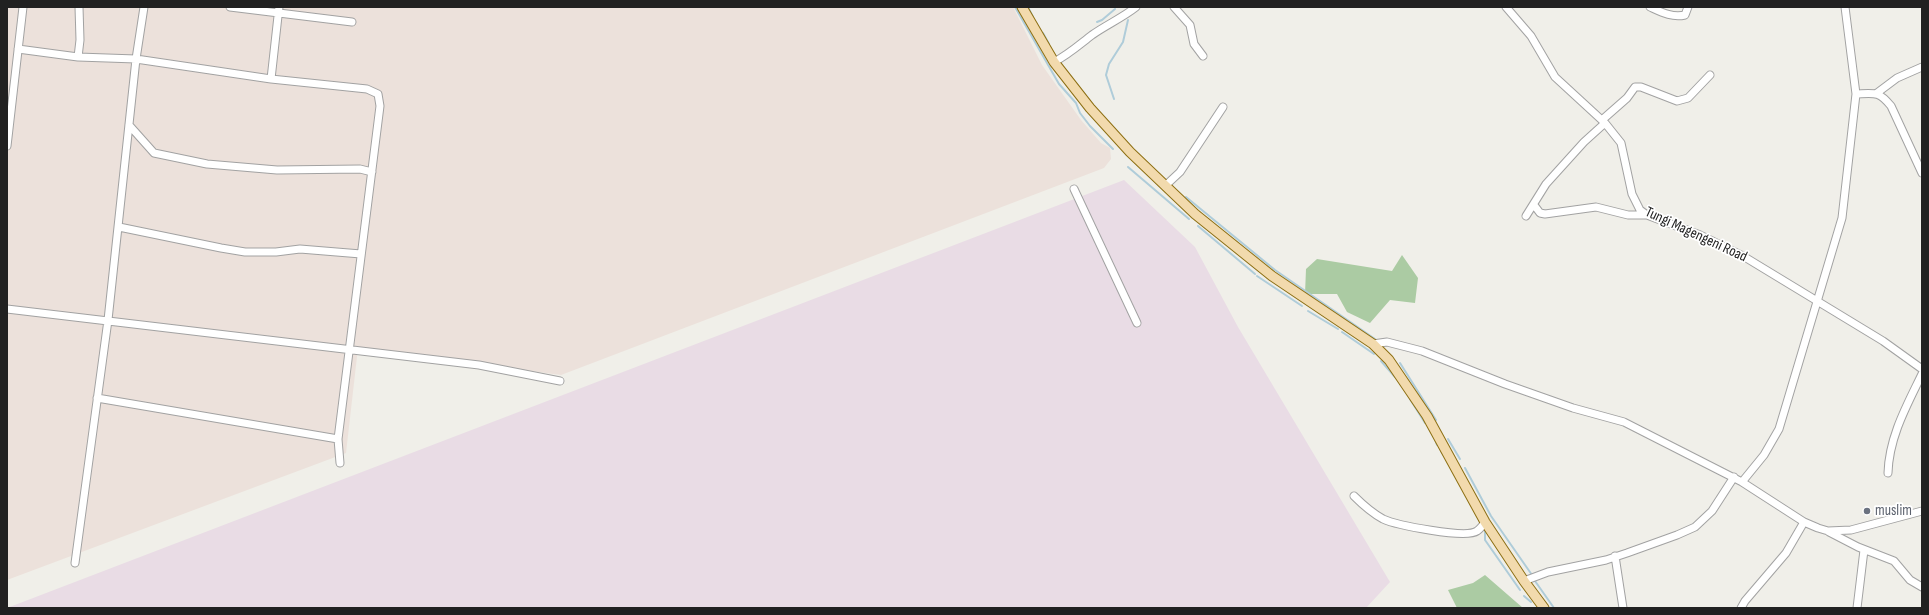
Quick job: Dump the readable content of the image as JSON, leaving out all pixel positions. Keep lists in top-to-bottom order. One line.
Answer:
{"streets":{"street":["Tungi Magengeni Road"]},"places":["muslim"]}
